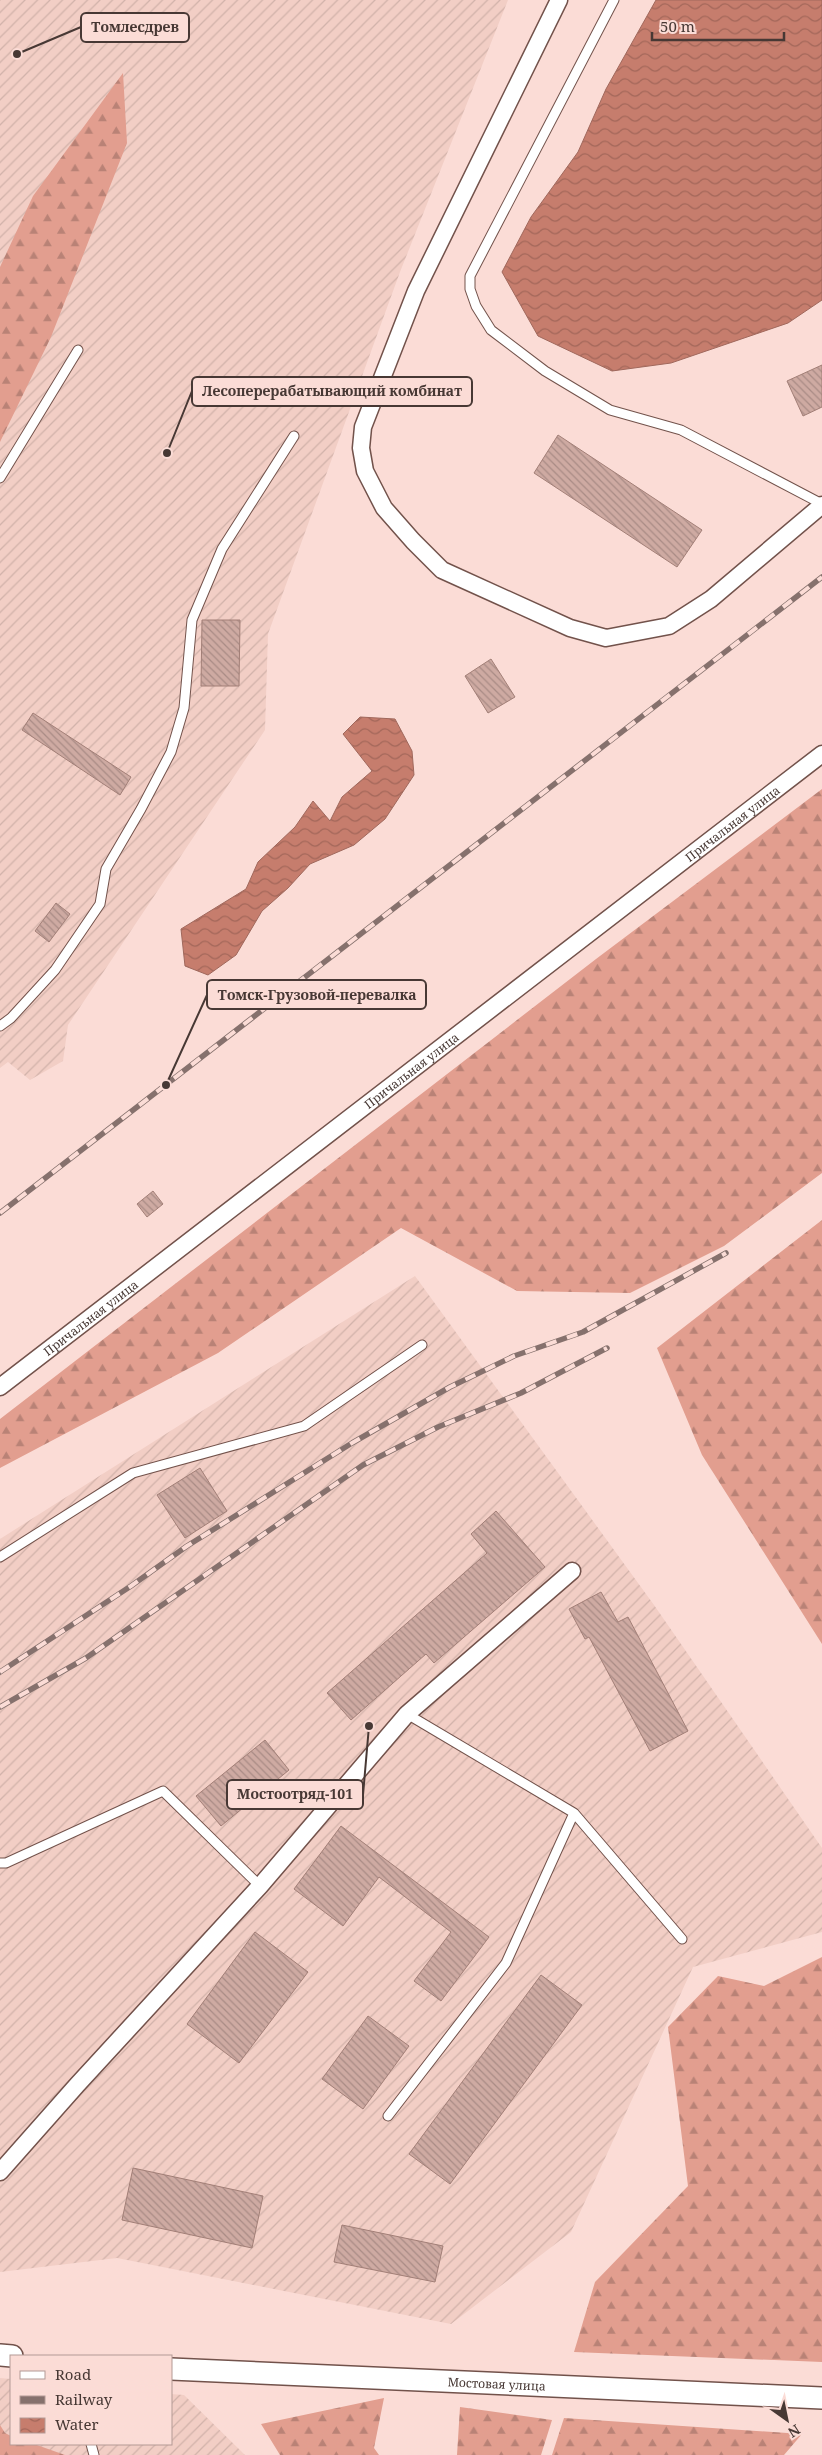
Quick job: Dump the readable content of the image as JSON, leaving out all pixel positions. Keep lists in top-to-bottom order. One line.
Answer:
{"streets":{"street":["Причальная улица","Мостовая улица"]},"places":["Томлесдрев","Лесоперерабатывающий комбинат","Томск-Грузовой-перевалка","Мостоотряд-101"],"legend":["Road","Railway","Water"],"scale_bar":"50 m","north":"bottom right"}
